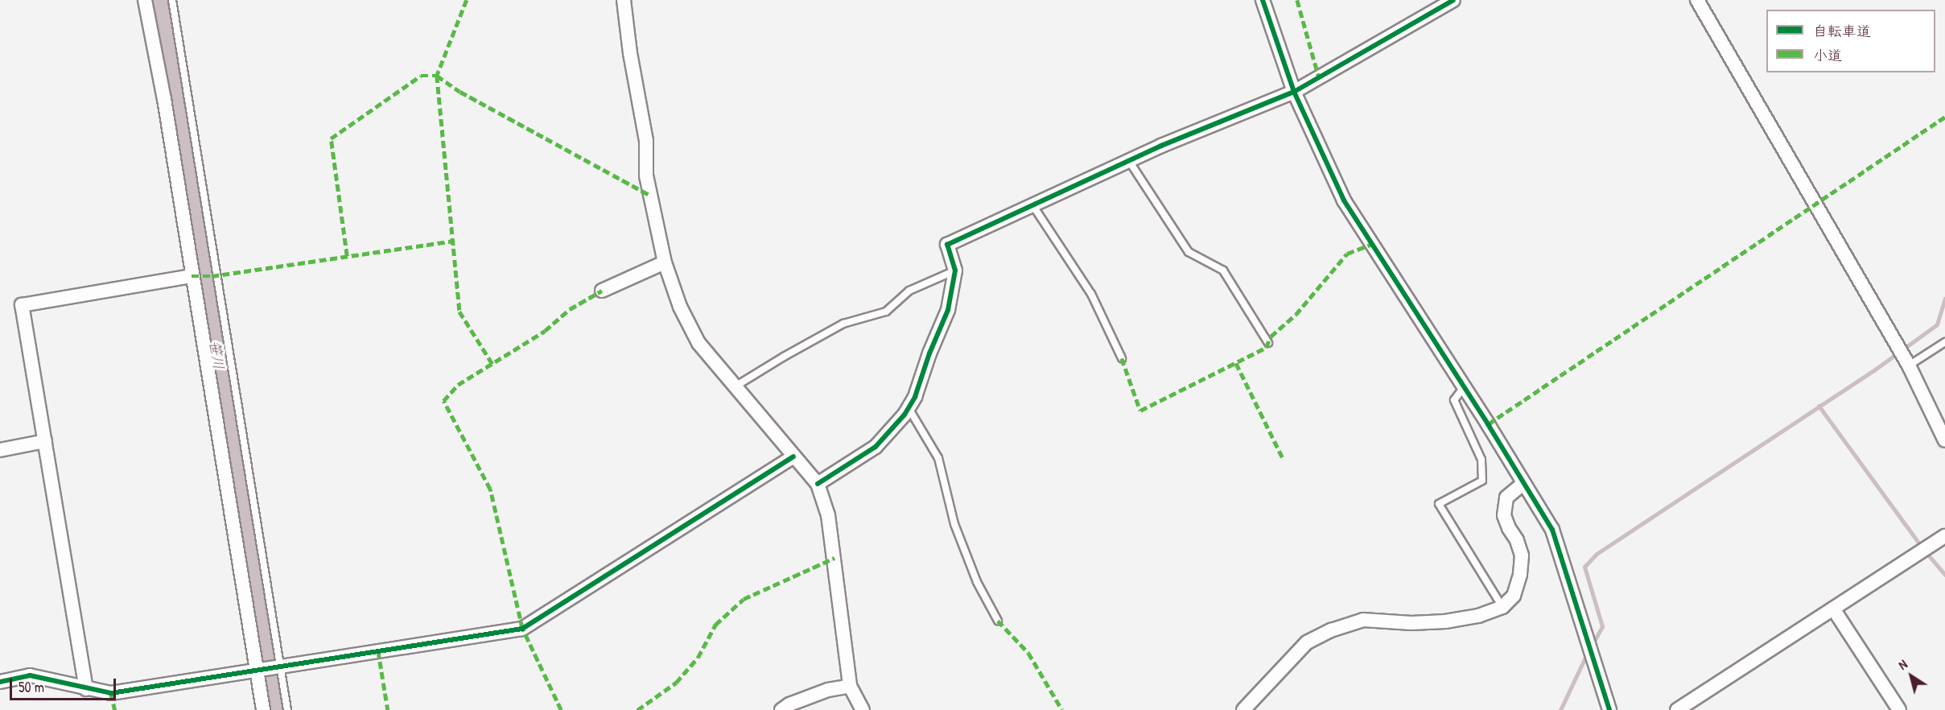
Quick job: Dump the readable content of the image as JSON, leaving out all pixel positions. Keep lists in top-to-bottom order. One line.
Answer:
{"water":["笹川"],"legend":["自転車道","小道"],"scale_bar":"50 m","north":"top left"}
